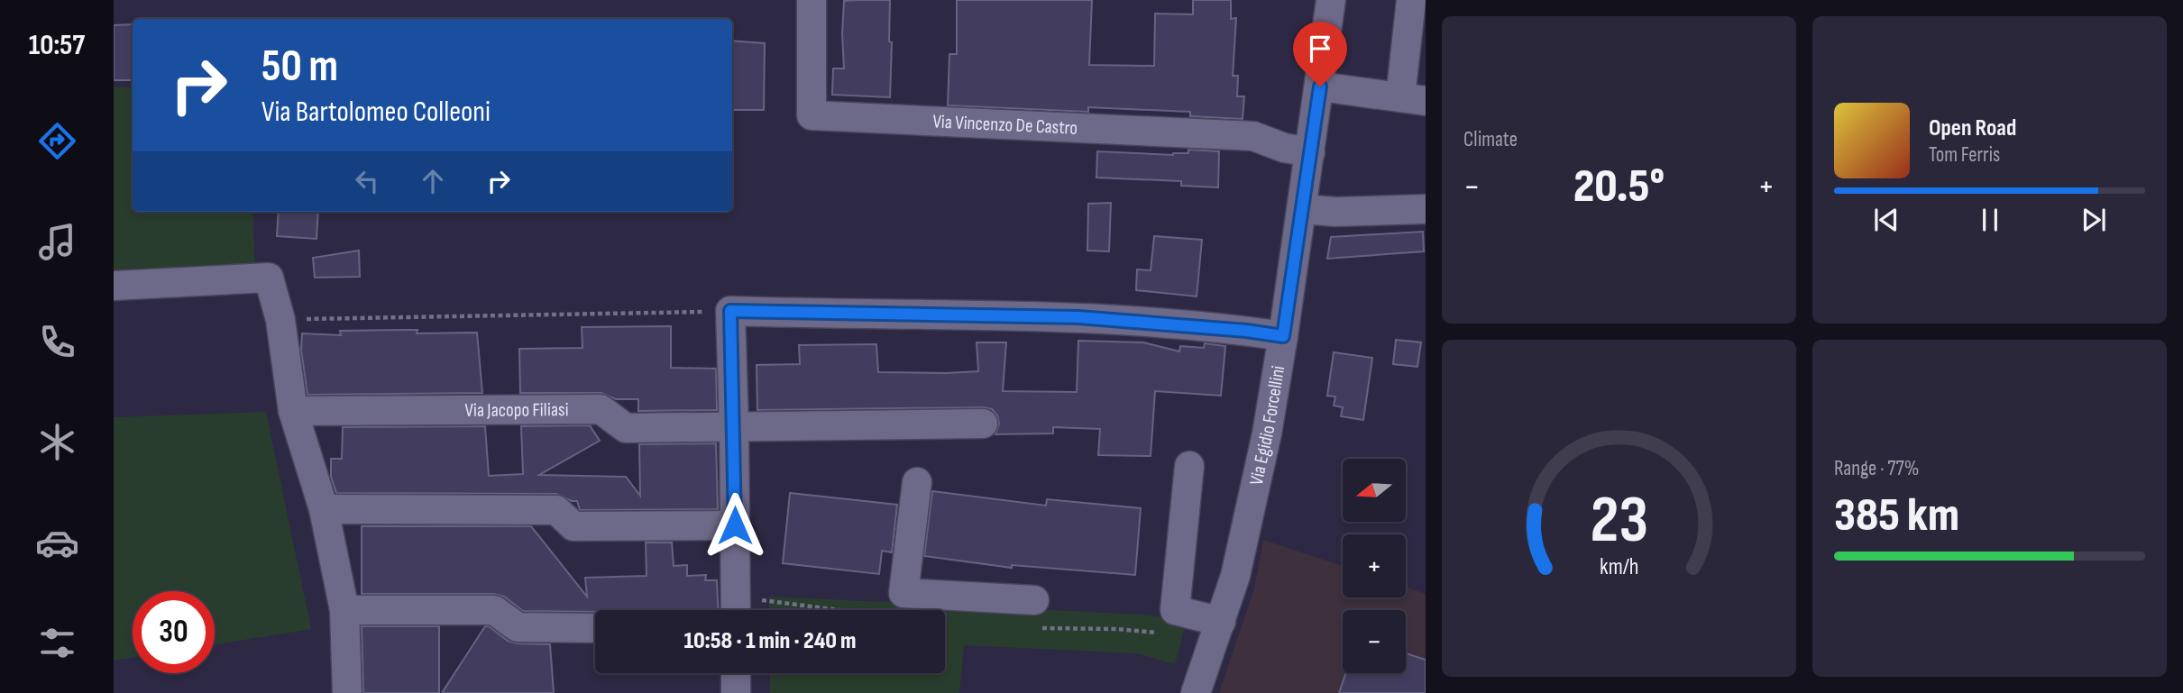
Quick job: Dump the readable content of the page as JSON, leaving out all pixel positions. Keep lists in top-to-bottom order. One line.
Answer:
{"streets":{"street":["Via Vincenzo De Castro","Via Jacopo Filiasi","Via Egidio Forcellini"]},"crossings":[["Via Vincenzo De Castro","Via Egidio Forcellini"]],"north":"left","page":{"tabs":"10:57","tile":["Climate",["Range · 77%","385 km"]],"turn":["50 m","Via Bartolomeo Colleoni"],"song":["Open Road","Tom Ferris"],"heat":["−","20.5°","+"],"map_buttons":["+","−"],"limit":"30","trip":"10:58 · 1 min · 240 m","gauge":["23","km/h"]}}
